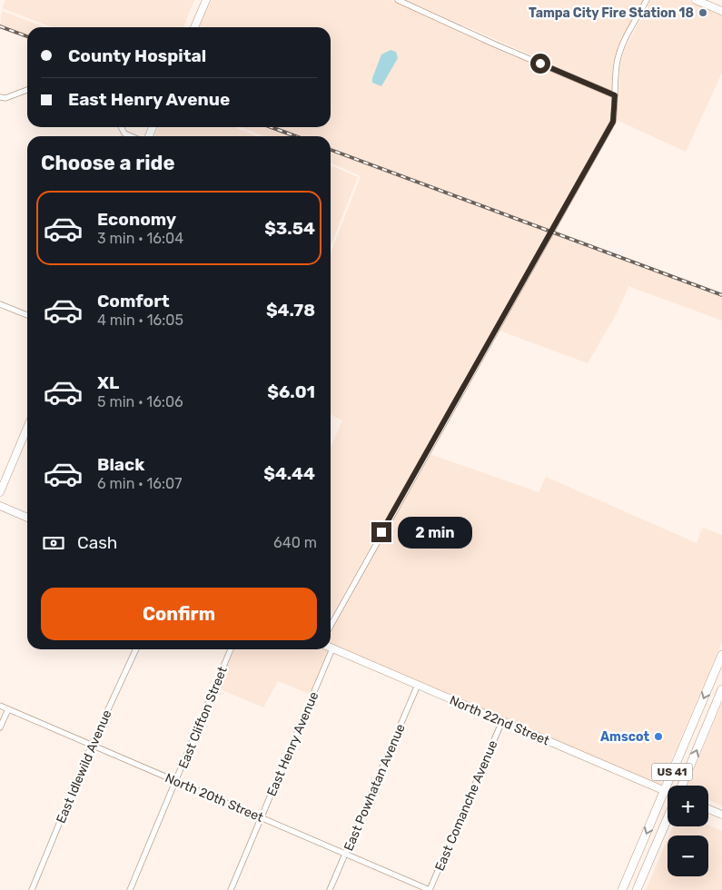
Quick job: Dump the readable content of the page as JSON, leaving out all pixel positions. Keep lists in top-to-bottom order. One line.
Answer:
{"streets":{"main road":["US 41"],"street":["East Clifton Street","North 22nd Street","East Henry Avenue","East Idlewild Avenue","East Powhatan Avenue","North 20th Street","East Comanche Avenue"]},"crossings":[["East Clifton Street","North 20th Street"],["North 22nd Street","East Henry Avenue"],["North 22nd Street","US 41"],["North 22nd Street","East Powhatan Avenue"],["North 22nd Street","East Comanche Avenue"],["East Henry Avenue","North 20th Street"],["East Idlewild Avenue","North 20th Street"],["East Powhatan Avenue","North 20th Street"],["North 20th Street","East Comanche Avenue"]],"places":["Tampa City Fire Station 18","Amscot"],"page":{"banner":["County Hospital","East Henry Avenue"],"heading":"Choose a ride","list":[{"name":"Economy","note":"3 min · 16:04","value":"$3.54"},{"name":"Comfort","note":"4 min · 16:05","value":"$4.78"},{"name":"XL","note":"5 min · 16:06","value":"$6.01"},{"name":"Black","note":"6 min · 16:07","value":"$4.44"}],"bubble":"2 min","pay":["Cash","640 m"],"buttons":"Confirm","map_buttons":["+","−"]}}
